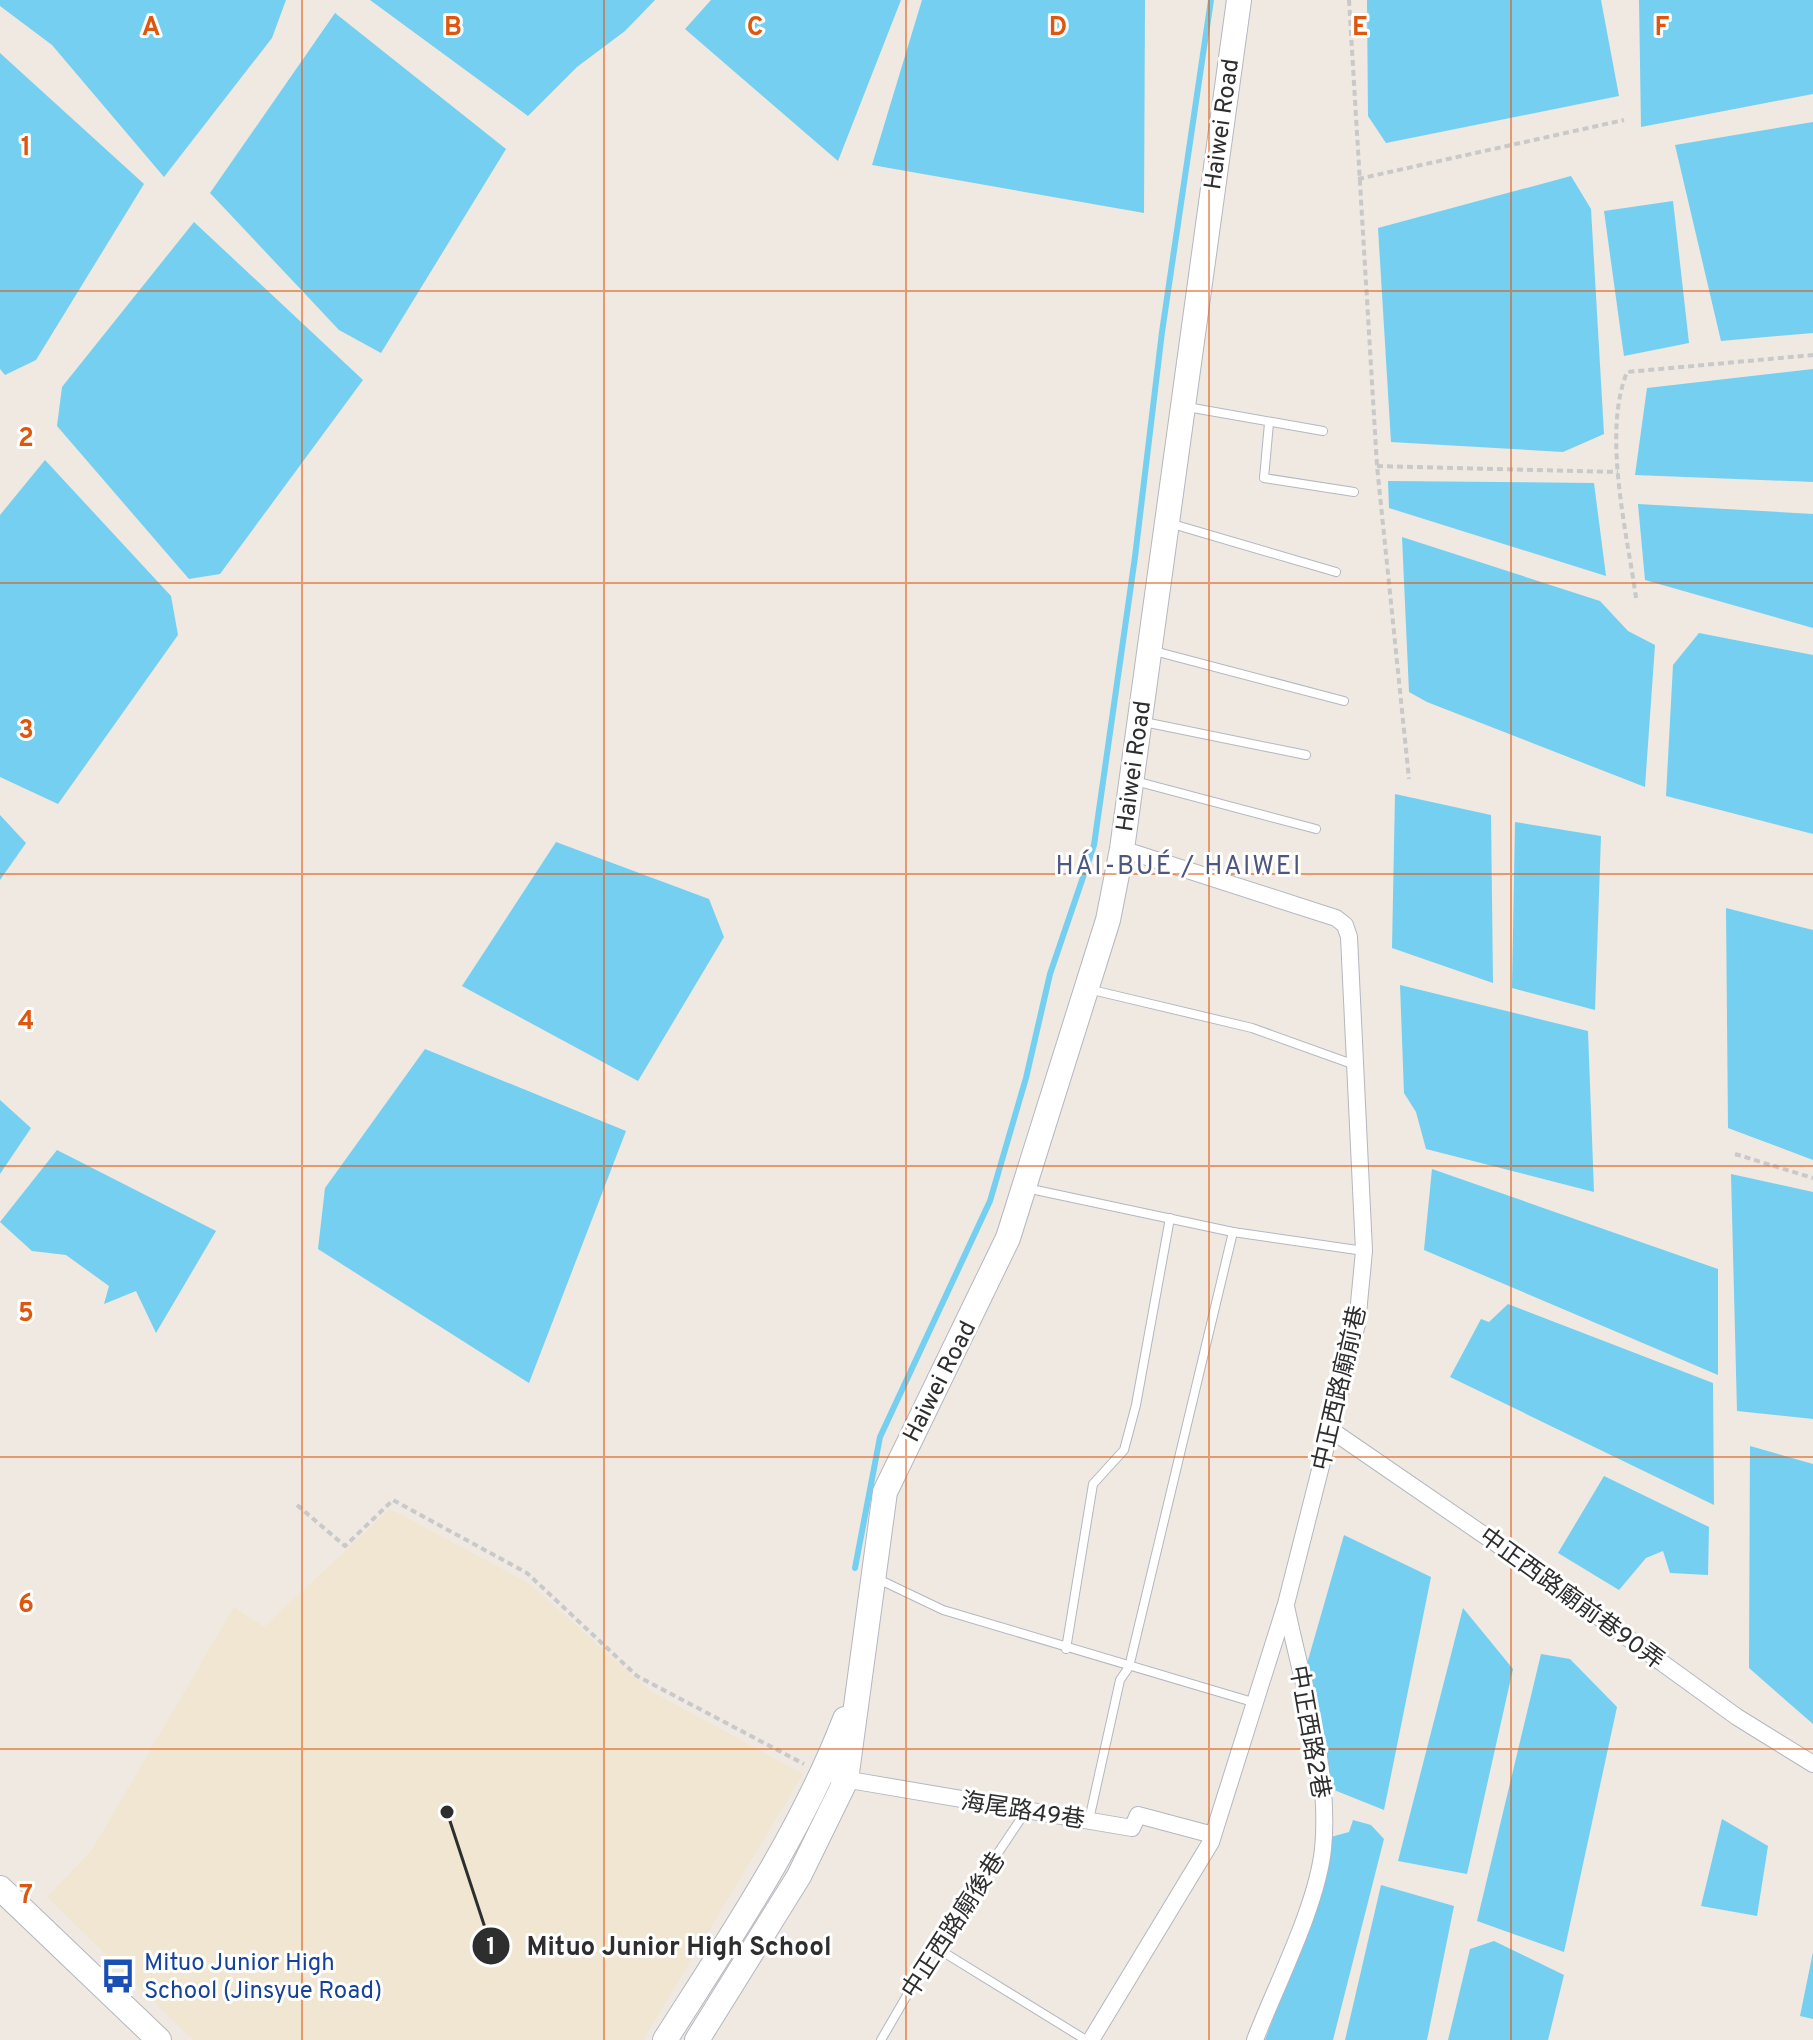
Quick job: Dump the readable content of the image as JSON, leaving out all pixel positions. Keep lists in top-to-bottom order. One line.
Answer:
{"streets":{"street":["Haiwei Road","中正西路廟前巷","中正西路廟前巷90弄","中正西路2巷","海尾路49巷"],"lane":["中正西路廟後巷"]},"crossings":[["Haiwei Road","中正西路廟前巷"],["Haiwei Road","海尾路49巷"],["中正西路廟前巷","中正西路廟前巷90弄"],["中正西路廟前巷","中正西路2巷"],["中正西路廟前巷","海尾路49巷"],["海尾路49巷","中正西路廟後巷"]],"districts":["HÁI-BUÉ / HAIWEI"],"places":{"other":["Mituo Junior High School"],"bus stop":["Mituo Junior High School (Jinsyue Road)"]},"grid":{"columns":["A","B","C","D","E","F"],"rows":["1","2","3","4","5","6","7"]}}
